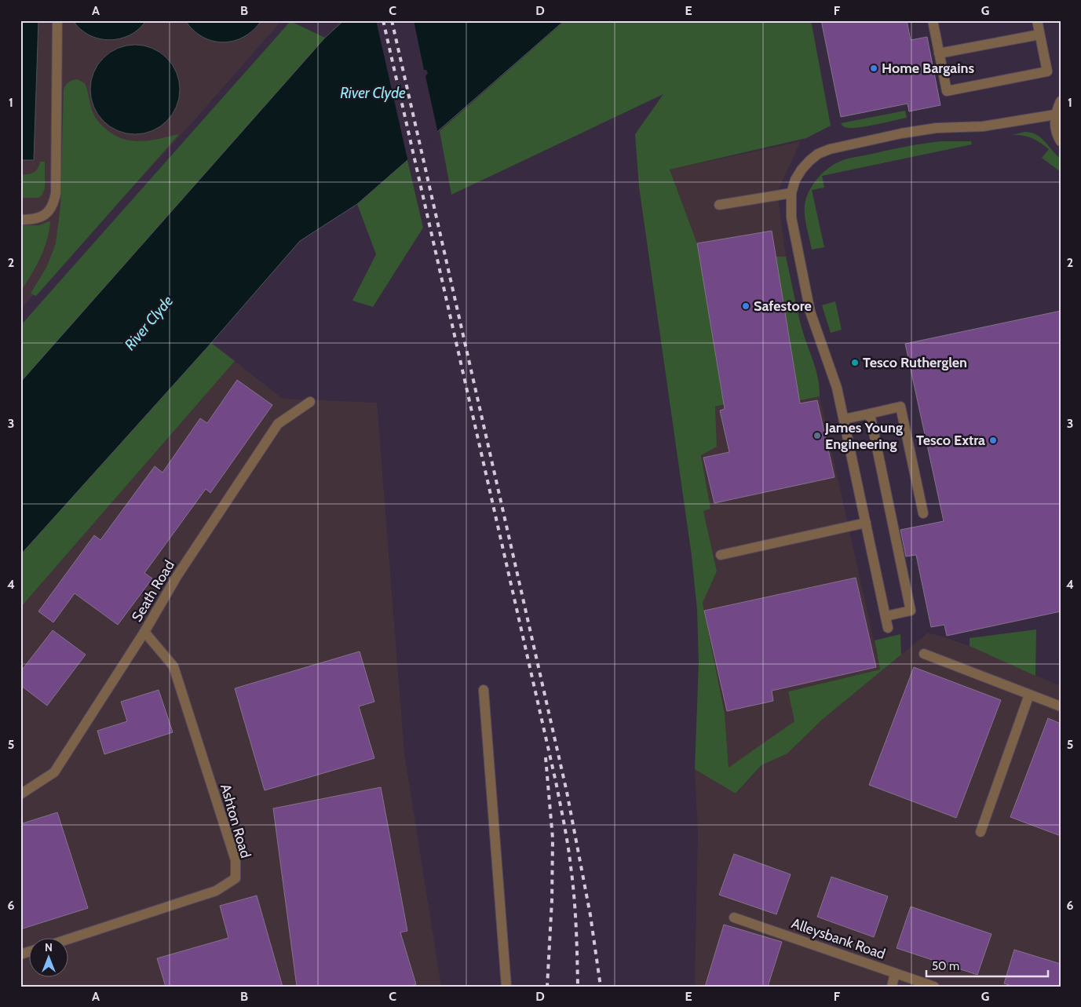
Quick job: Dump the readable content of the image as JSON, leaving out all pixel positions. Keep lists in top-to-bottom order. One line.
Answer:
{"streets":{"street":["Seath Road","Ashton Road","Alleysbank Road"]},"crossings":[["Seath Road","Ashton Road"]],"water":["River Clyde"],"places":["Home Bargains","Safestore","Tesco Rutherglen","James Young Engineering","Tesco Extra"],"scale_bar":"50 m","north":"top","grid":{"columns":["A","B","C","D","E","F","G"],"rows":["1","2","3","4","5","6"]}}
